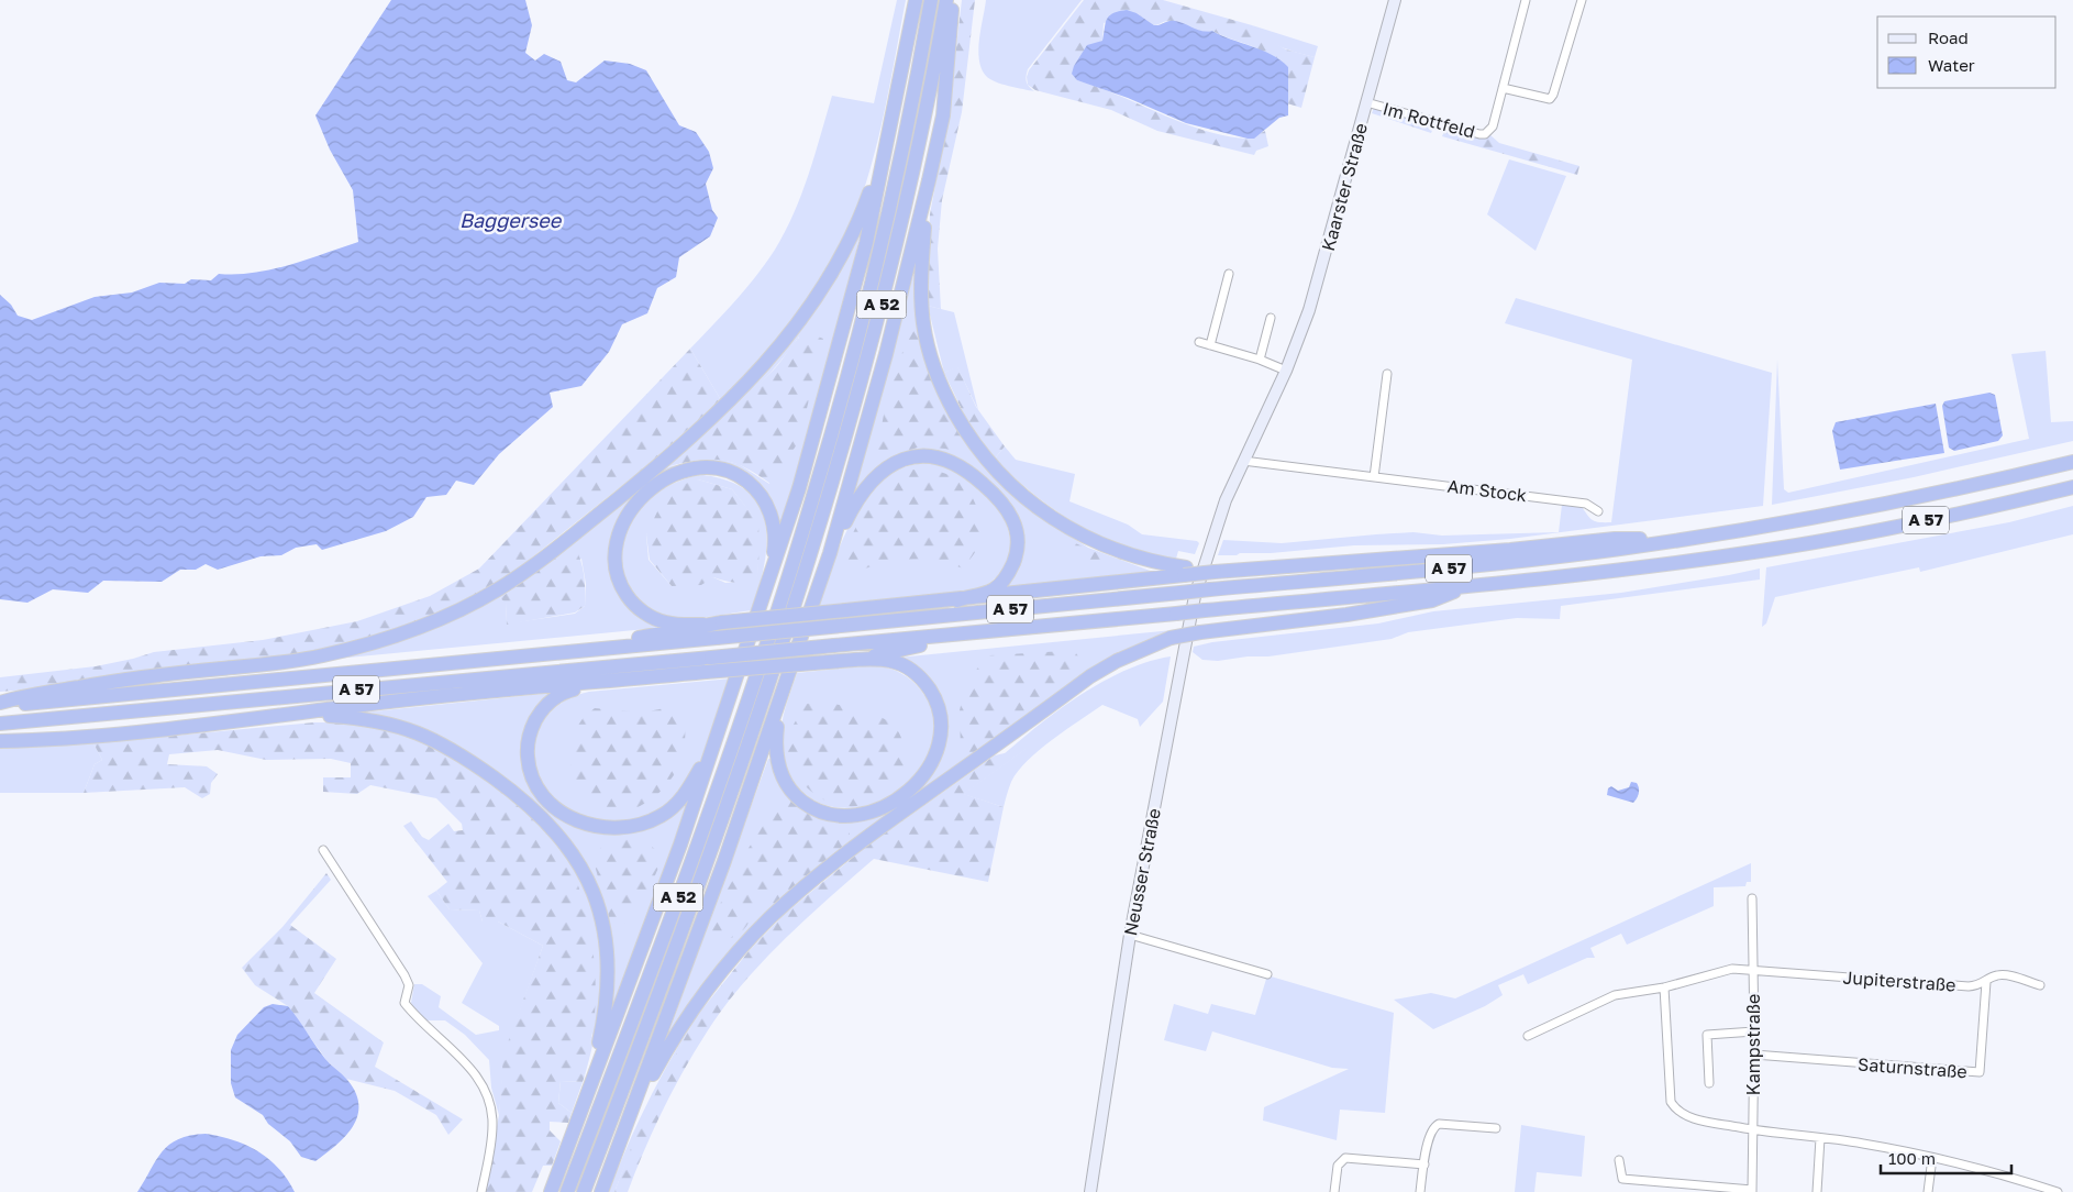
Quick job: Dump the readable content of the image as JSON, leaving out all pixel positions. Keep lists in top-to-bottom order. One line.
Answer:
{"streets":{"highway":["A 52","A 57"],"main road":["Kaarster Straße","Neusser Straße"],"street":["Im Rottfeld","Am Stock","Jupiterstraße","Kampstraße","Saturnstraße"]},"crossings":[["Im Rottfeld","Kaarster Straße"],["Kaarster Straße","Am Stock"],["Kaarster Straße","Neusser Straße"],["Jupiterstraße","Kampstraße"],["Jupiterstraße","Saturnstraße"],["Kampstraße","Saturnstraße"]],"water":["Baggersee"],"legend":["Road","Water"],"scale_bar":"100 m"}
